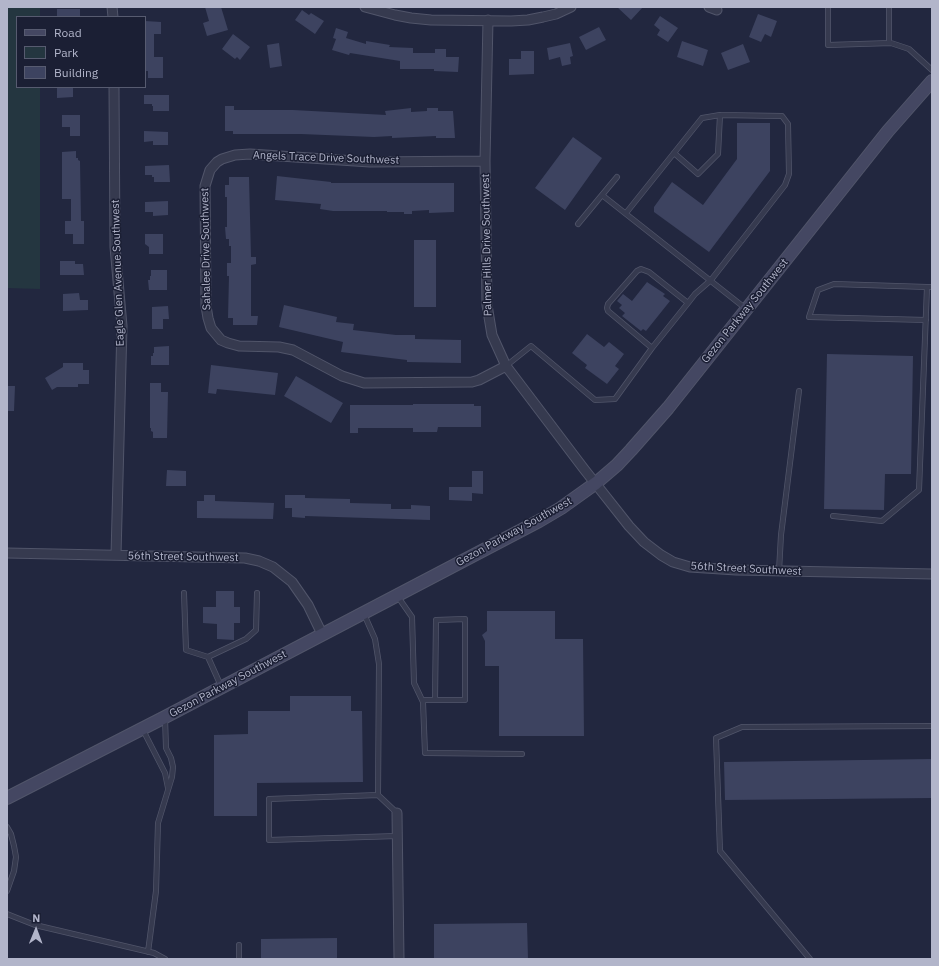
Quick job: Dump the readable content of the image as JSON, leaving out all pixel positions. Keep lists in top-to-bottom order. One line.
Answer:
{"streets":{"main road":["Gezon Parkway Southwest"],"street":["Angels Trace Drive Southwest","Palmer Hills Drive Southwest","Sahalee Drive Southwest","Eagle Glen Avenue Southwest","56th Street Southwest"]},"crossings":[["Angels Trace Drive Southwest","Palmer Hills Drive Southwest"],["Angels Trace Drive Southwest","Sahalee Drive Southwest"],["Palmer Hills Drive Southwest","Sahalee Drive Southwest"],["Palmer Hills Drive Southwest","Gezon Parkway Southwest"],["Palmer Hills Drive Southwest","56th Street Southwest"],["Eagle Glen Avenue Southwest","56th Street Southwest"],["Gezon Parkway Southwest","56th Street Southwest"]],"legend":["Road","Park","Building"],"north":"top"}
